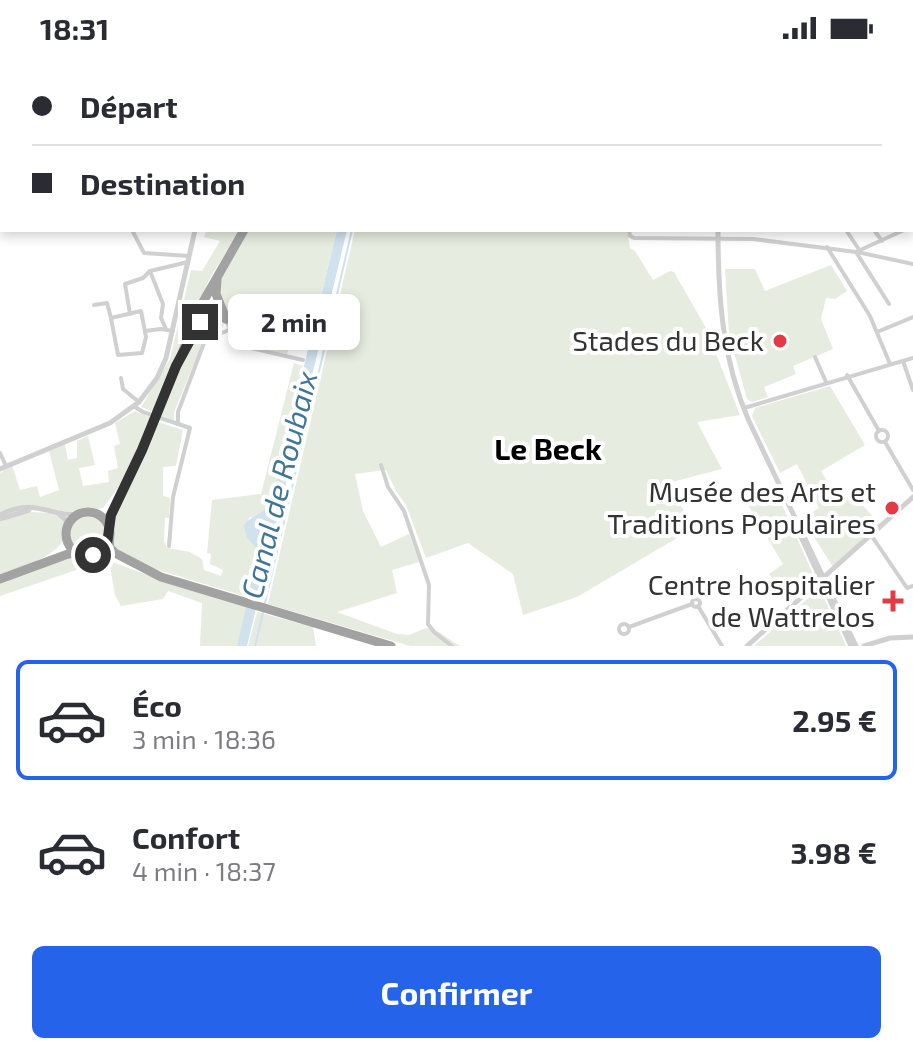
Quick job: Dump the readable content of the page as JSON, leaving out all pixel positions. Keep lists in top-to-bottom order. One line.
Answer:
{"districts":["Le Beck"],"water":["Canal de Roubaix"],"places":{"other":["Stades du Beck","Musée des Arts et Traditions Populaires"],"health":["Centre hospitalier de Wattrelos"]},"page":{"status":"18:31","banner":["Départ","Destination"],"bubble":"2 min","list":[{"name":"Éco","note":"3 min · 18:36","value":"2.95 €"},{"name":"Confort","note":"4 min · 18:37","value":"3.98 €"}],"buttons":"Confirmer"}}
